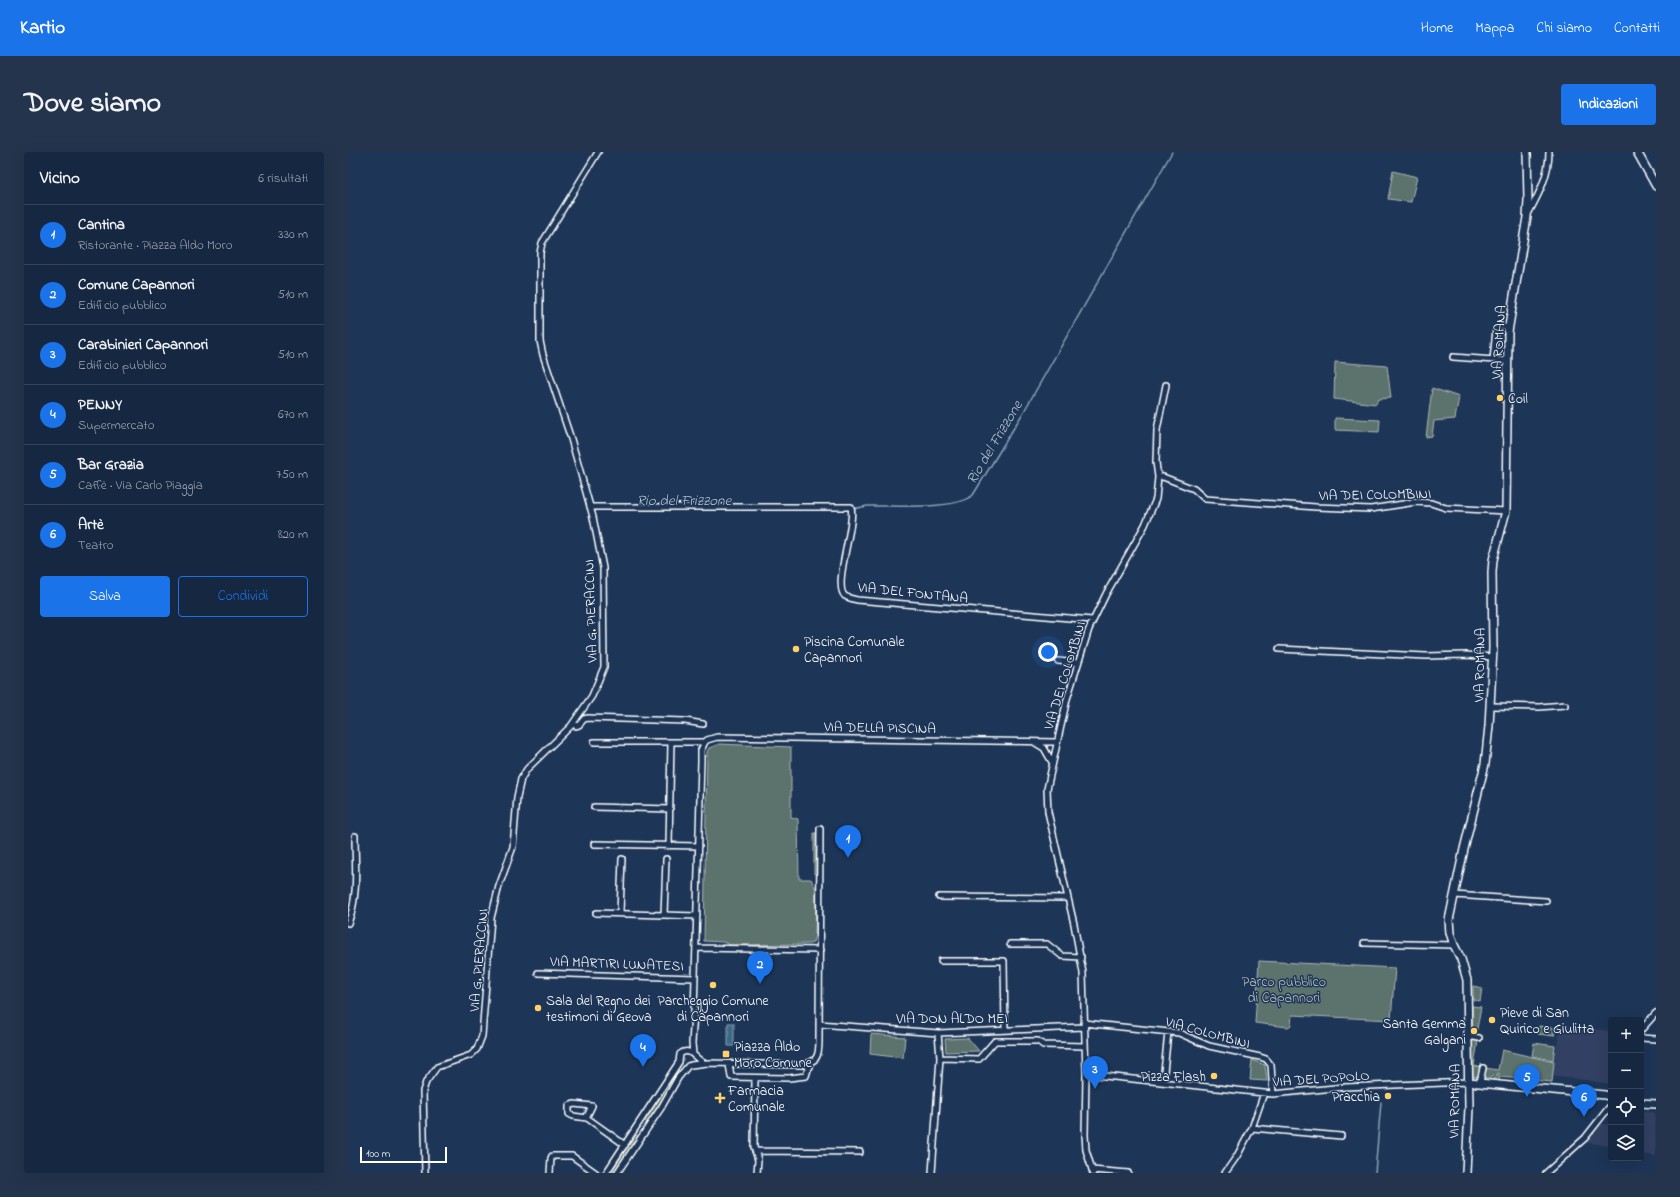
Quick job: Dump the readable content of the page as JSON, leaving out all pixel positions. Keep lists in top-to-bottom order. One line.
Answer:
{"streets":{"street":["VIA ROMANA","VIA DEI COLOMBINI","VIA DEL FONTANA","VIA G. PIERACCINI","VIA DELLA PISCINA","VIA MARTIRI LUNATESI","VIA DON ALDO MEI","VIA COLOMBINI","VIA DEL POPOLO"]},"crossings":[["VIA ROMANA","VIA DEI COLOMBINI"],["VIA ROMANA","VIA DEL POPOLO"],["VIA DEI COLOMBINI","VIA DEL FONTANA"],["VIA DEI COLOMBINI","VIA DELLA PISCINA"],["VIA DEI COLOMBINI","VIA DON ALDO MEI"],["VIA DEI COLOMBINI","VIA COLOMBINI"],["VIA DEL FONTANA","VIA G. PIERACCINI"],["VIA DELLA PISCINA","VIA MARTIRI LUNATESI"],["VIA DON ALDO MEI","VIA COLOMBINI"],["VIA COLOMBINI","VIA DEL POPOLO"]],"water":["Rio del Frizzone"],"parks":["Parco pubblico di Capannori"],"places":{"other":["Coil","Piscina Comunale Capannori","Parcheggio Comune di Capannori","Sala del Regno dei testimoni di Geova","Pieve di San Quirico e Giulitta","Santa Gemma Galgani","Pizza Flash","Pracchia"],"transit":["Piazza Aldo Moro Comune"],"health":["Farmacia Comunale"]},"scale_bar":"100 m","page":{"header":"Kartio","nav":["Home","Mappa","Chi siamo","Contatti"],"title":"Dove siamo","buttons":["Indicazioni",["Salva","Condividi"]],"heading":["Vicino","6 risultati"],"list":[{"mark":"1","name":"Cantina","note":"Ristorante · Piazza Aldo Moro","value":"330 m"},{"mark":"2","name":"Comune Capannori","note":"Edificio pubblico","value":"510 m"},{"mark":"3","name":"Carabinieri Capannori","note":"Edificio pubblico","value":"510 m"},{"mark":"4","name":"PENNY","note":"Supermercato","value":"670 m"},{"mark":"5","name":"Bar Grazia","note":"Caffè · Via Carlo Piaggia","value":"750 m"},{"mark":"6","name":"Artè","note":"Teatro","value":"820 m"}],"pins":["1","2","4","3","5","6"],"map_buttons":["+","−"],"scale":"100 m"}}
